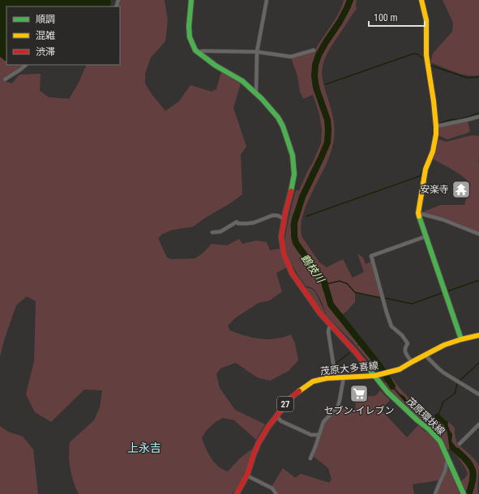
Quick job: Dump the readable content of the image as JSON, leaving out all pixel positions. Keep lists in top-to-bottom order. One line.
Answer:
{"streets":{"main road":["茂原大多喜線","27","茂原環状線"]},"crossings":[["茂原大多喜線","茂原環状線"]],"districts":["上永吉"],"water":["鶴枝川"],"places":{"temple":["安楽寺"],"supermarket":["セブン-イレブン"]},"legend":["順調","混雑","渋滞"],"scale_bar":"100 m"}
